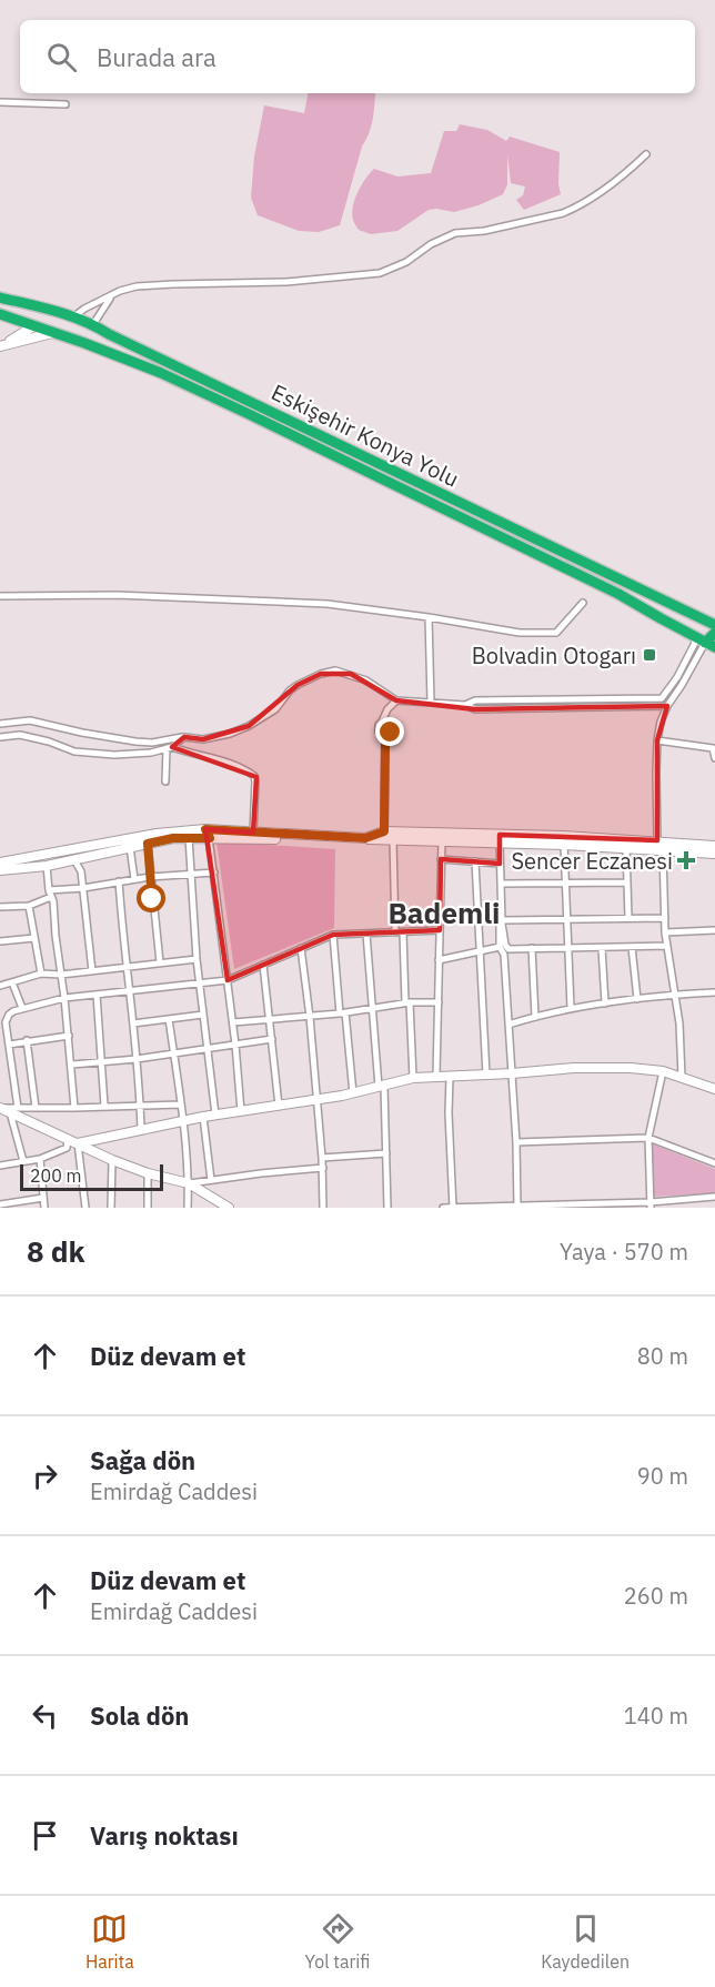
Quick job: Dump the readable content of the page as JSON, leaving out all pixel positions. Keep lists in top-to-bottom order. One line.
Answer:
{"streets":{"highway":["Eskişehir Konya Yolu"]},"districts":["Bademli"],"places":{"transit":["Bolvadin Otogarı"],"health":["Sencer Eczanesi"]},"scale_bar":"200 m","page":{"search":"Burada ara","scale":"200 m","heading":["8 dk","Yaya · 570 m"],"list":[["Düz devam et","80 m"],["Sağa dön","Emirdağ Caddesi","90 m"],["Düz devam et","Emirdağ Caddesi","260 m"],["Sola dön","140 m"],"Varış noktası"],"nav":["Harita","Yol tarifi","Kaydedilen"]}}
